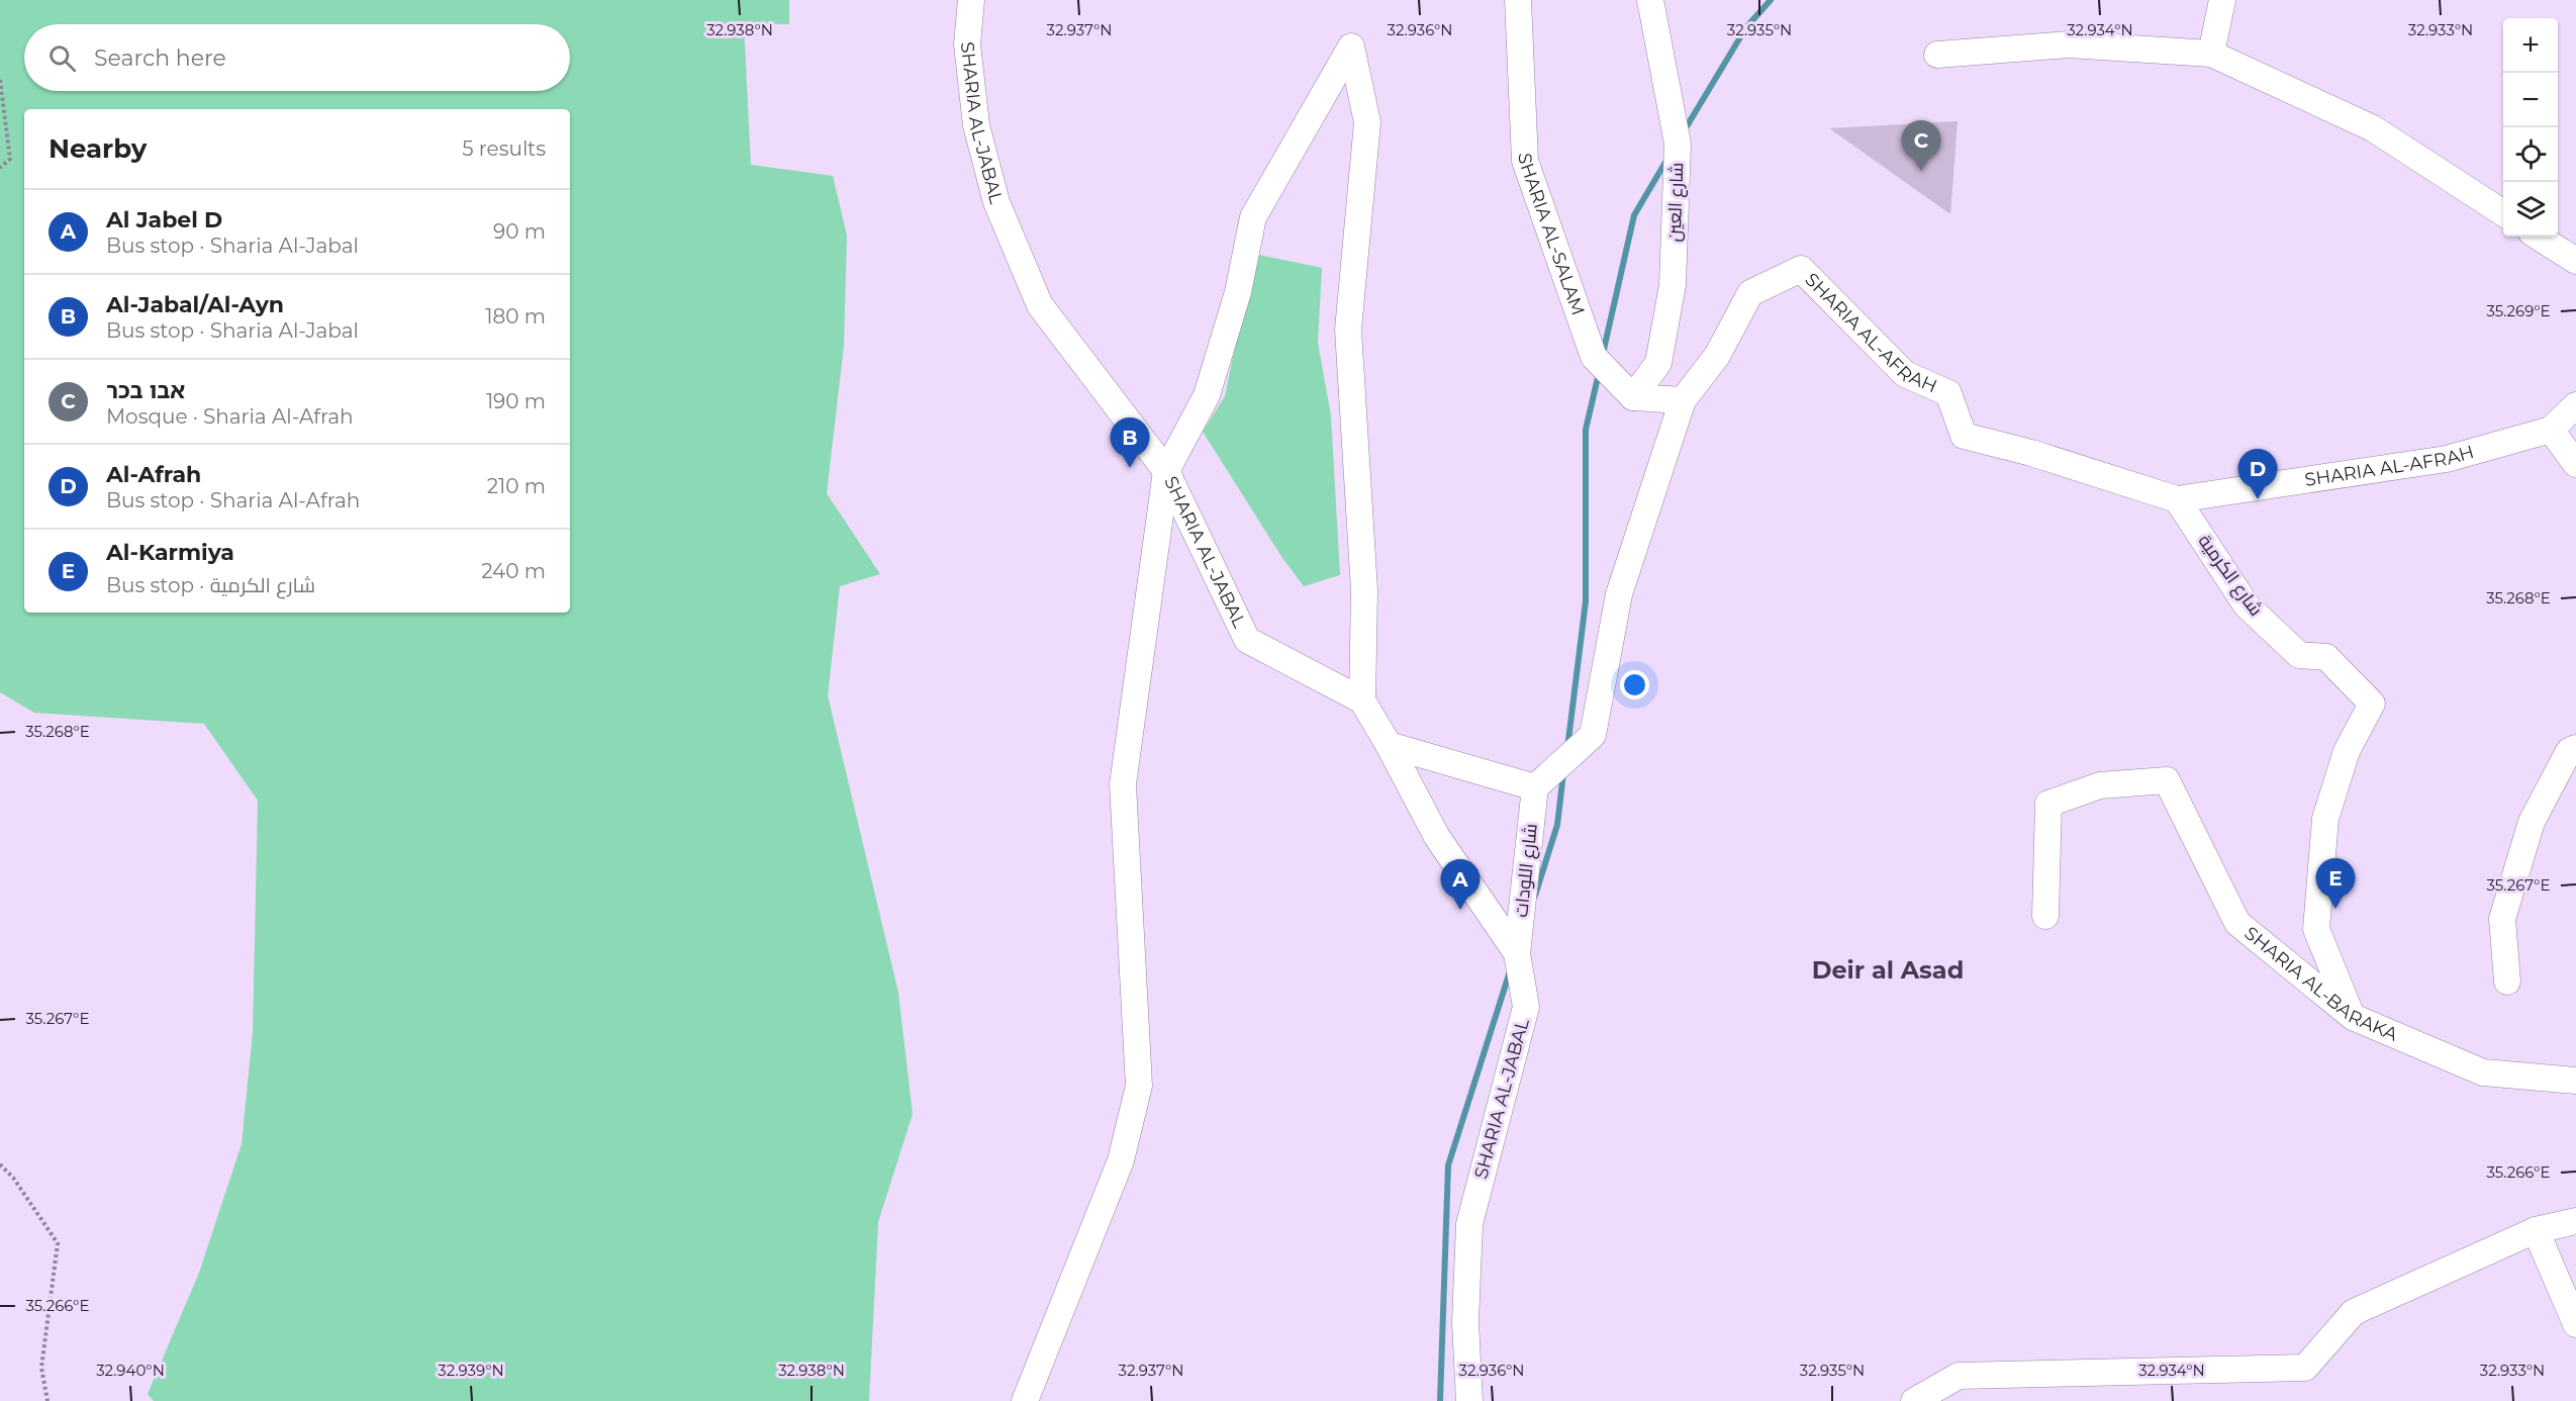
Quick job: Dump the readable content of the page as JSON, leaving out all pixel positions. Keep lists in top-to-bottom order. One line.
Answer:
{"streets":{"street":["SHARIA AL-JABAL","شارع العين","SHARIA AL-SALAM","SHARIA AL-AFRAH","شارع الكرمية","شارع اللودات","SHARIA AL-BARAKA"]},"crossings":[["SHARIA AL-JABAL","شارع اللودات"],["شارع العين","SHARIA AL-SALAM"],["SHARIA AL-AFRAH","شارع الكرمية"],["SHARIA AL-AFRAH","شارع اللودات"],["شارع الكرمية","SHARIA AL-BARAKA"]],"districts":["Deir al Asad"],"page":{"map_buttons":["+","−"],"search":"Search here","heading":["Nearby","5 results"],"pins":["C","B","D","E","A"],"list":[{"mark":"A","name":"Al Jabel D","note":"Bus stop · Sharia Al-Jabal","value":"90 m"},{"mark":"B","name":"Al-Jabal/Al-Ayn","note":"Bus stop · Sharia Al-Jabal","value":"180 m"},{"mark":"C","name":"אבו בכר","note":"Mosque · Sharia Al-Afrah","value":"190 m"},{"mark":"D","name":"Al-Afrah","note":"Bus stop · Sharia Al-Afrah","value":"210 m"},{"mark":"E","name":"Al-Karmiya","note":"Bus stop · شارع الكرمية","value":"240 m"}]},"coordinates":["32.938°N","32.937°N","32.936°N","32.935°N","32.934°N","32.933°N","35.269°E","35.268°E","35.267°E","35.266°E","32.940°N","32.939°N"]}
